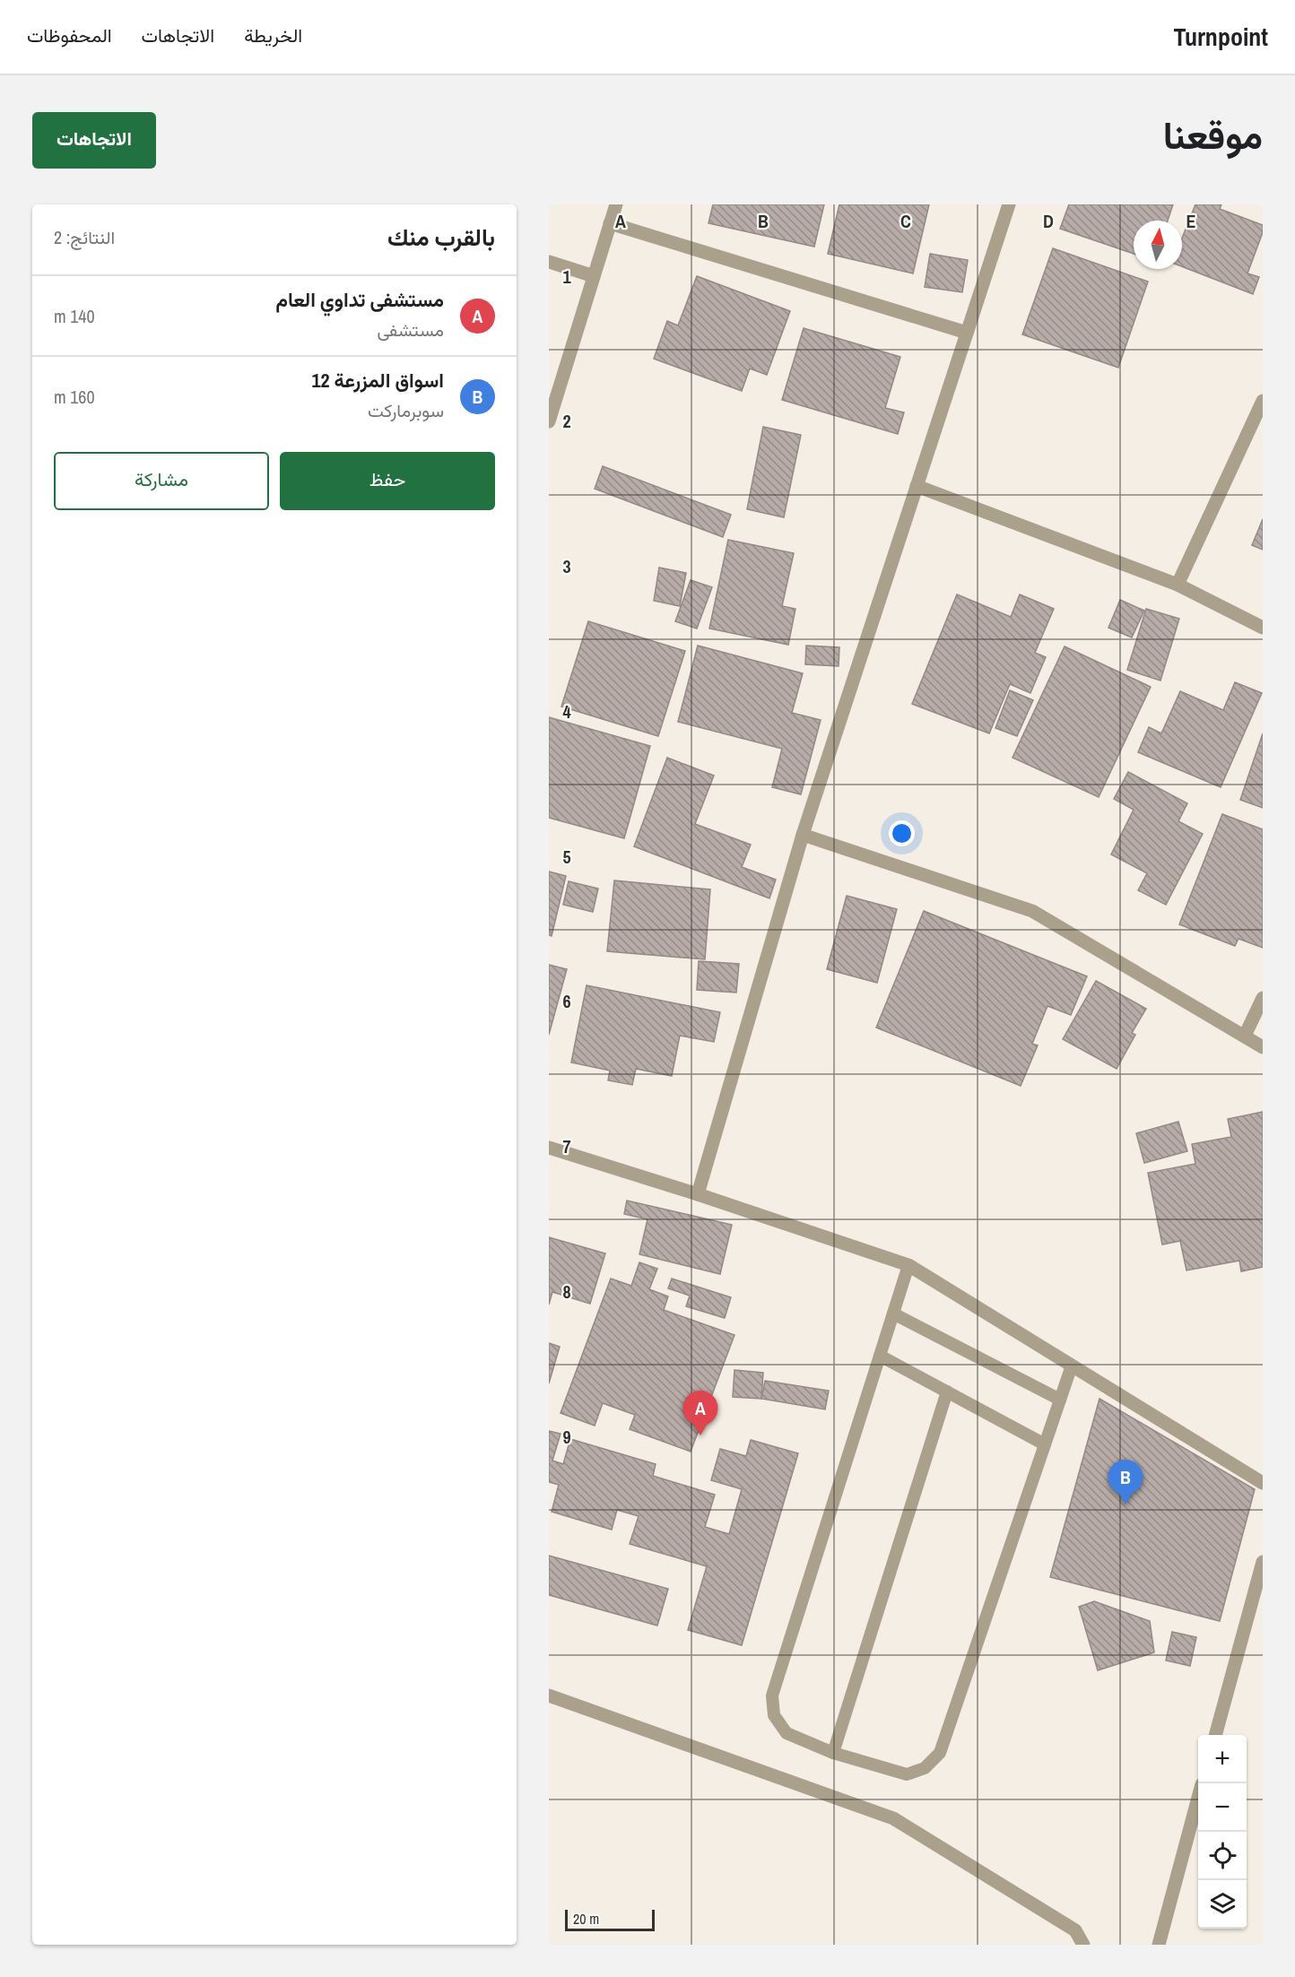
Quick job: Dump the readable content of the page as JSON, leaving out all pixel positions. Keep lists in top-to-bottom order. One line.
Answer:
{"scale_bar":"20 m","north":"top","page":{"header":"Turnpoint","nav":["الخريطة","الاتجاهات","المحفوظات"],"title":"موقعنا","buttons":["الاتجاهات",["حفظ","مشاركة"]],"heading":["بالقرب منك","النتائج: 2"],"list":[{"mark":"A","name":"مستشفى تداوي العام","note":"مستشفى","value":"140 m"},{"mark":"B","name":"اسواق المزرعة 12","note":"سوبرماركت","value":"160 m"}],"pins":["A","B"],"map_buttons":["+","−"],"scale":"20 m"},"grid":{"columns":["A","B","C","D","E"],"rows":["1","2","3","4","5","6","7","8","9"]}}
